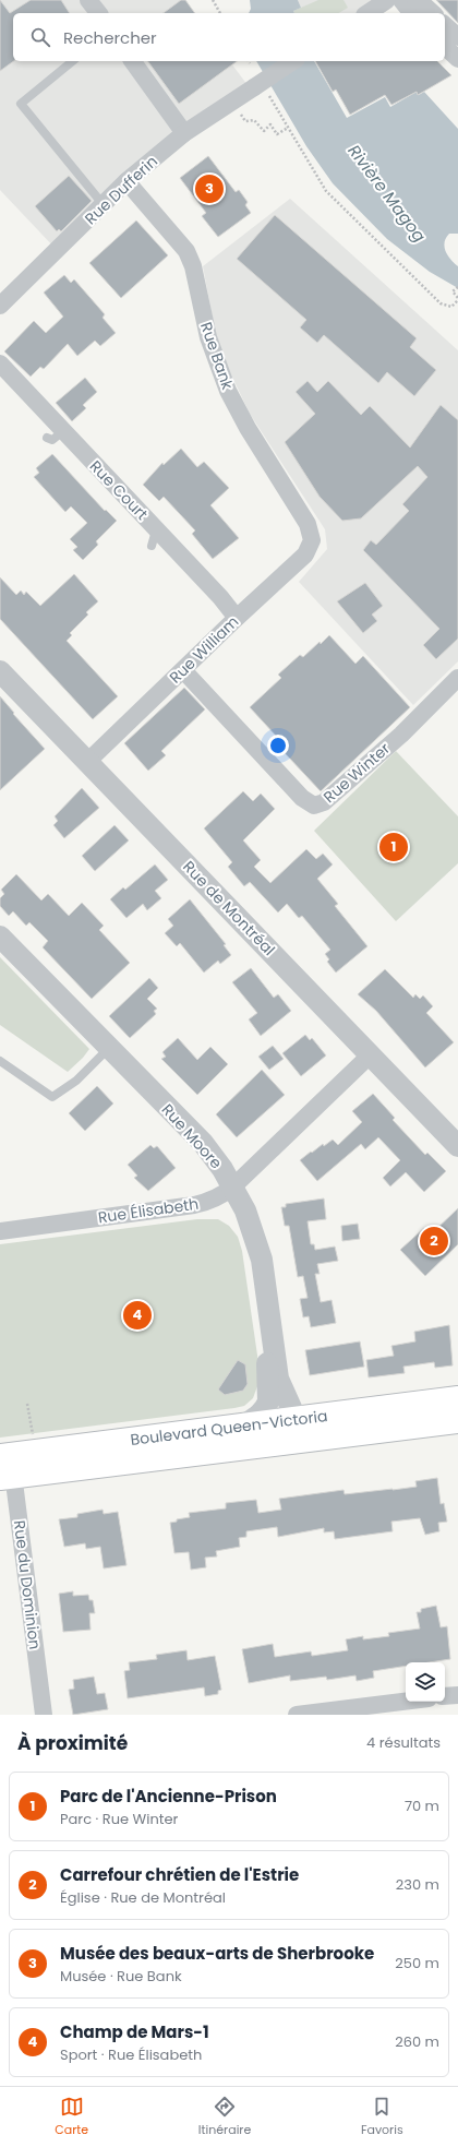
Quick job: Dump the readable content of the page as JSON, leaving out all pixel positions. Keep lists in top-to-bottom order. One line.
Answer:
{"streets":{"main road":["Boulevard Queen-Victoria"],"street":["Rue Dufferin","Rue Bank","Rue Court","Rue William","Rue Winter","Rue de Montréal","Rue Moore","Rue Élisabeth","Rue du Dominion"]},"crossings":[["Rue Dufferin","Rue Bank"],["Rue Bank","Rue William"],["Rue Court","Rue William"],["Rue William","Rue Winter"],["Rue William","Rue de Montréal"],["Rue de Montréal","Rue Élisabeth"],["Rue Moore","Rue Élisabeth"],["Rue Moore","Boulevard Queen-Victoria"],["Boulevard Queen-Victoria","Rue du Dominion"]],"water":["Rivière Magog"],"page":{"search":"Rechercher","pins":["3","1","2","4"],"heading":["À proximité","4 résultats"],"list":[{"mark":"1","name":"Parc de l'Ancienne-Prison","note":"Parc · Rue Winter","value":"70 m"},{"mark":"2","name":"Carrefour chrétien de l'Estrie","note":"Église · Rue de Montréal","value":"230 m"},{"mark":"3","name":"Musée des beaux-arts de Sherbrooke","note":"Musée · Rue Bank","value":"250 m"},{"mark":"4","name":"Champ de Mars-1","note":"Sport · Rue Élisabeth","value":"260 m"}],"nav":["Carte","Itinéraire","Favoris"]}}
